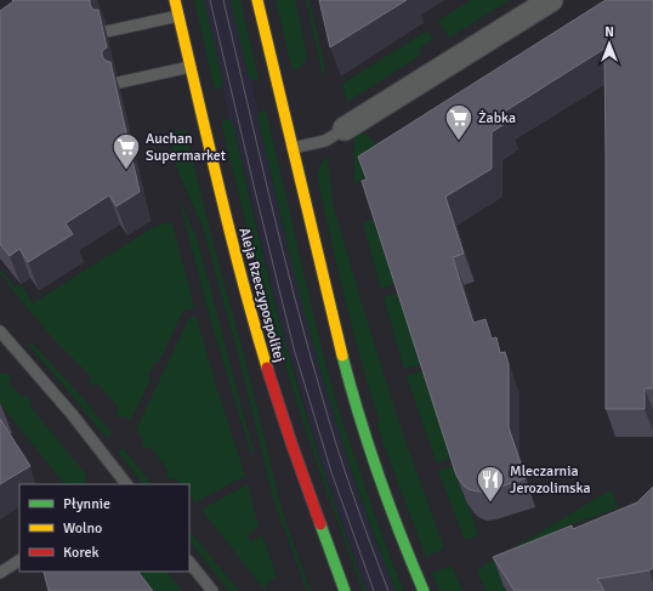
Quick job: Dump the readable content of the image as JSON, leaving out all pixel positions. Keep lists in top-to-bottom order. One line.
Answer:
{"streets":{"street":["Aleja Rzeczypospolitej"]},"places":{"supermarket":["Żabka","Auchan Supermarket"],"restaurant":["Mleczarnia Jerozolimska"]},"legend":["Płynnie","Wolno","Korek"],"north":"top"}
